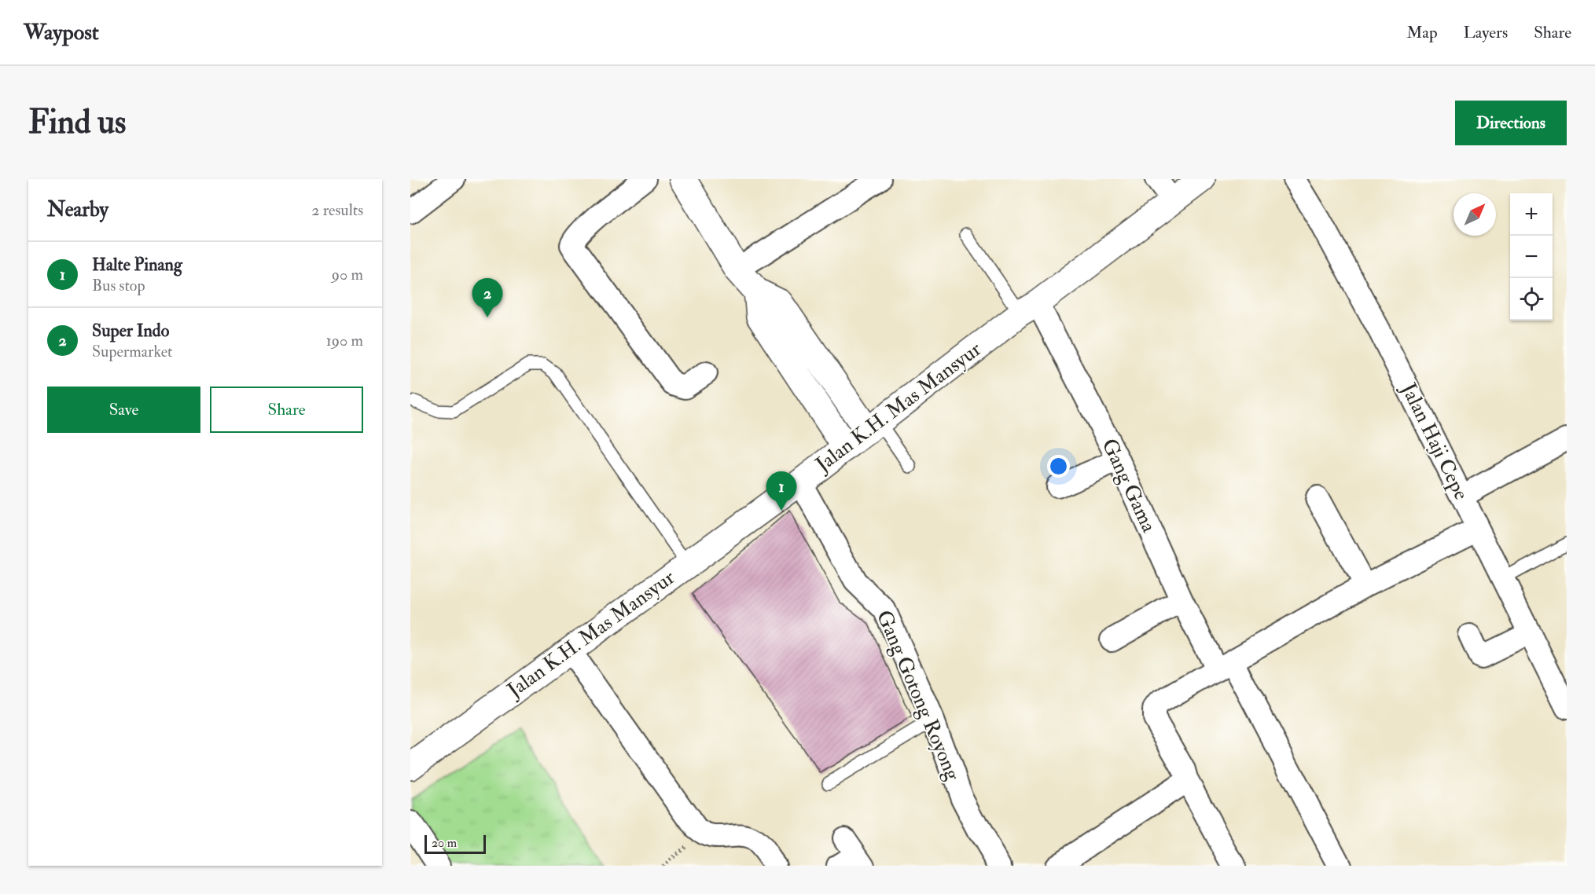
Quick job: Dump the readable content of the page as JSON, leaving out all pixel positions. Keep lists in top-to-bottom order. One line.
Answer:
{"streets":{"main road":["Jalan K.H. Mas Mansyur"],"street":["Jalan Haji Cepe","Gang Gama","Gang Gotong Royong"]},"crossings":[["Jalan K.H. Mas Mansyur","Gang Gama"],["Jalan K.H. Mas Mansyur","Gang Gotong Royong"]],"scale_bar":"20 m","north":"top right","page":{"header":"Waypost","nav":["Map","Layers","Share"],"buttons":["Directions",["Save","Share"]],"title":"Find us","heading":["Nearby","2 results"],"map_buttons":["+","−"],"list":[{"mark":"1","name":"Halte Pinang","note":"Bus stop","value":"90 m"},{"mark":"2","name":"Super Indo","note":"Supermarket","value":"190 m"}],"pins":["2","1"],"scale":"20 m"}}
